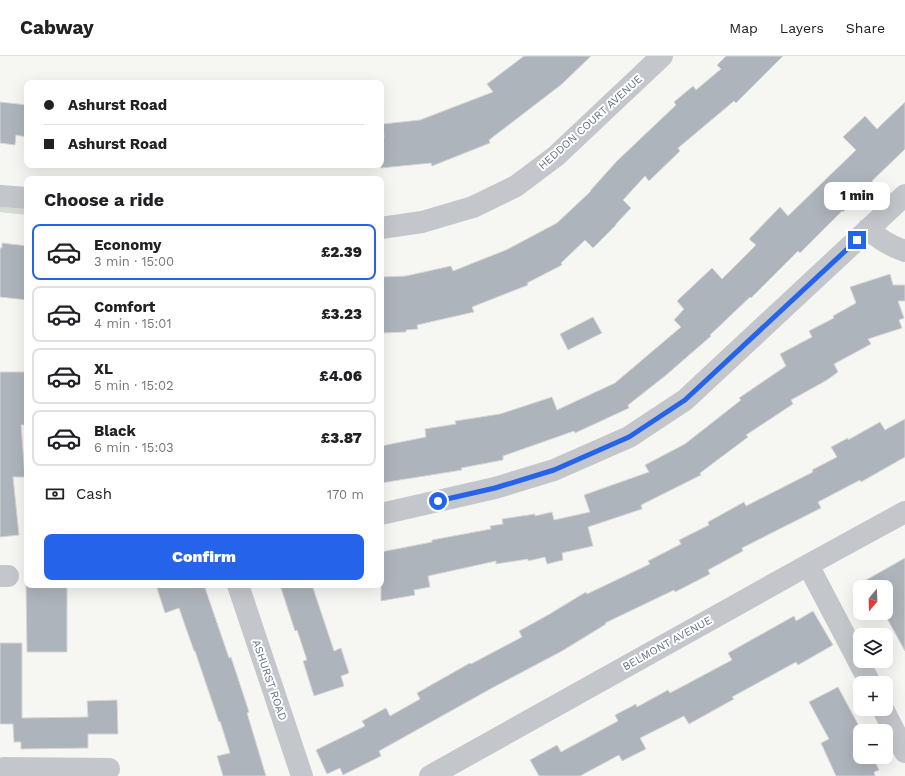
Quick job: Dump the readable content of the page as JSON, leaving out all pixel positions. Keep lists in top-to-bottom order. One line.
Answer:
{"streets":{"street":["HEDDON COURT AVENUE","BELMONT AVENUE","ASHURST ROAD"]},"north":"bottom","page":{"header":"Cabway","nav":["Map","Layers","Share"],"banner":["Ashurst Road","Ashurst Road"],"heading":"Choose a ride","bubble":"1 min","list":[{"name":"Economy","note":"3 min · 15:00","value":"£2.39"},{"name":"Comfort","note":"4 min · 15:01","value":"£3.23"},{"name":"XL","note":"5 min · 15:02","value":"£4.06"},{"name":"Black","note":"6 min · 15:03","value":"£3.87"}],"pay":["Cash","170 m"],"buttons":"Confirm","map_buttons":["+","−"]}}
